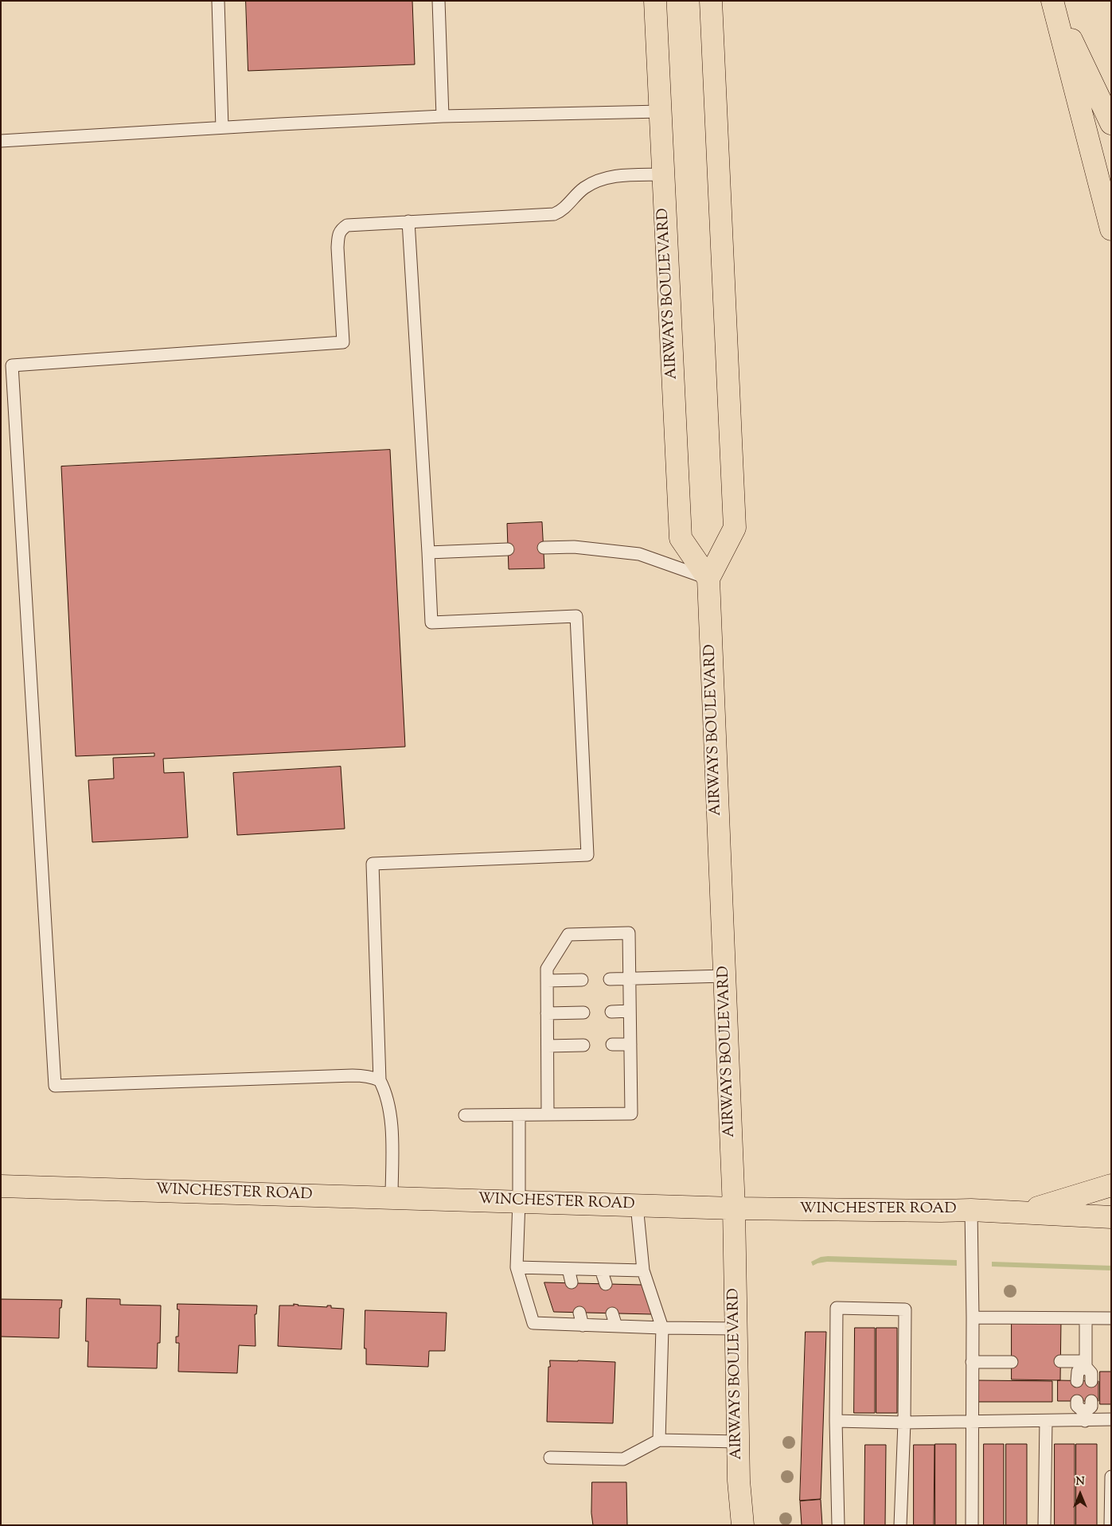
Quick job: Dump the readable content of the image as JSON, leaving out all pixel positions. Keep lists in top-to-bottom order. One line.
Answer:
{"streets":{"main road":["AIRWAYS BOULEVARD","WINCHESTER ROAD"]},"crossings":[["AIRWAYS BOULEVARD","WINCHESTER ROAD"]],"north":"top"}
